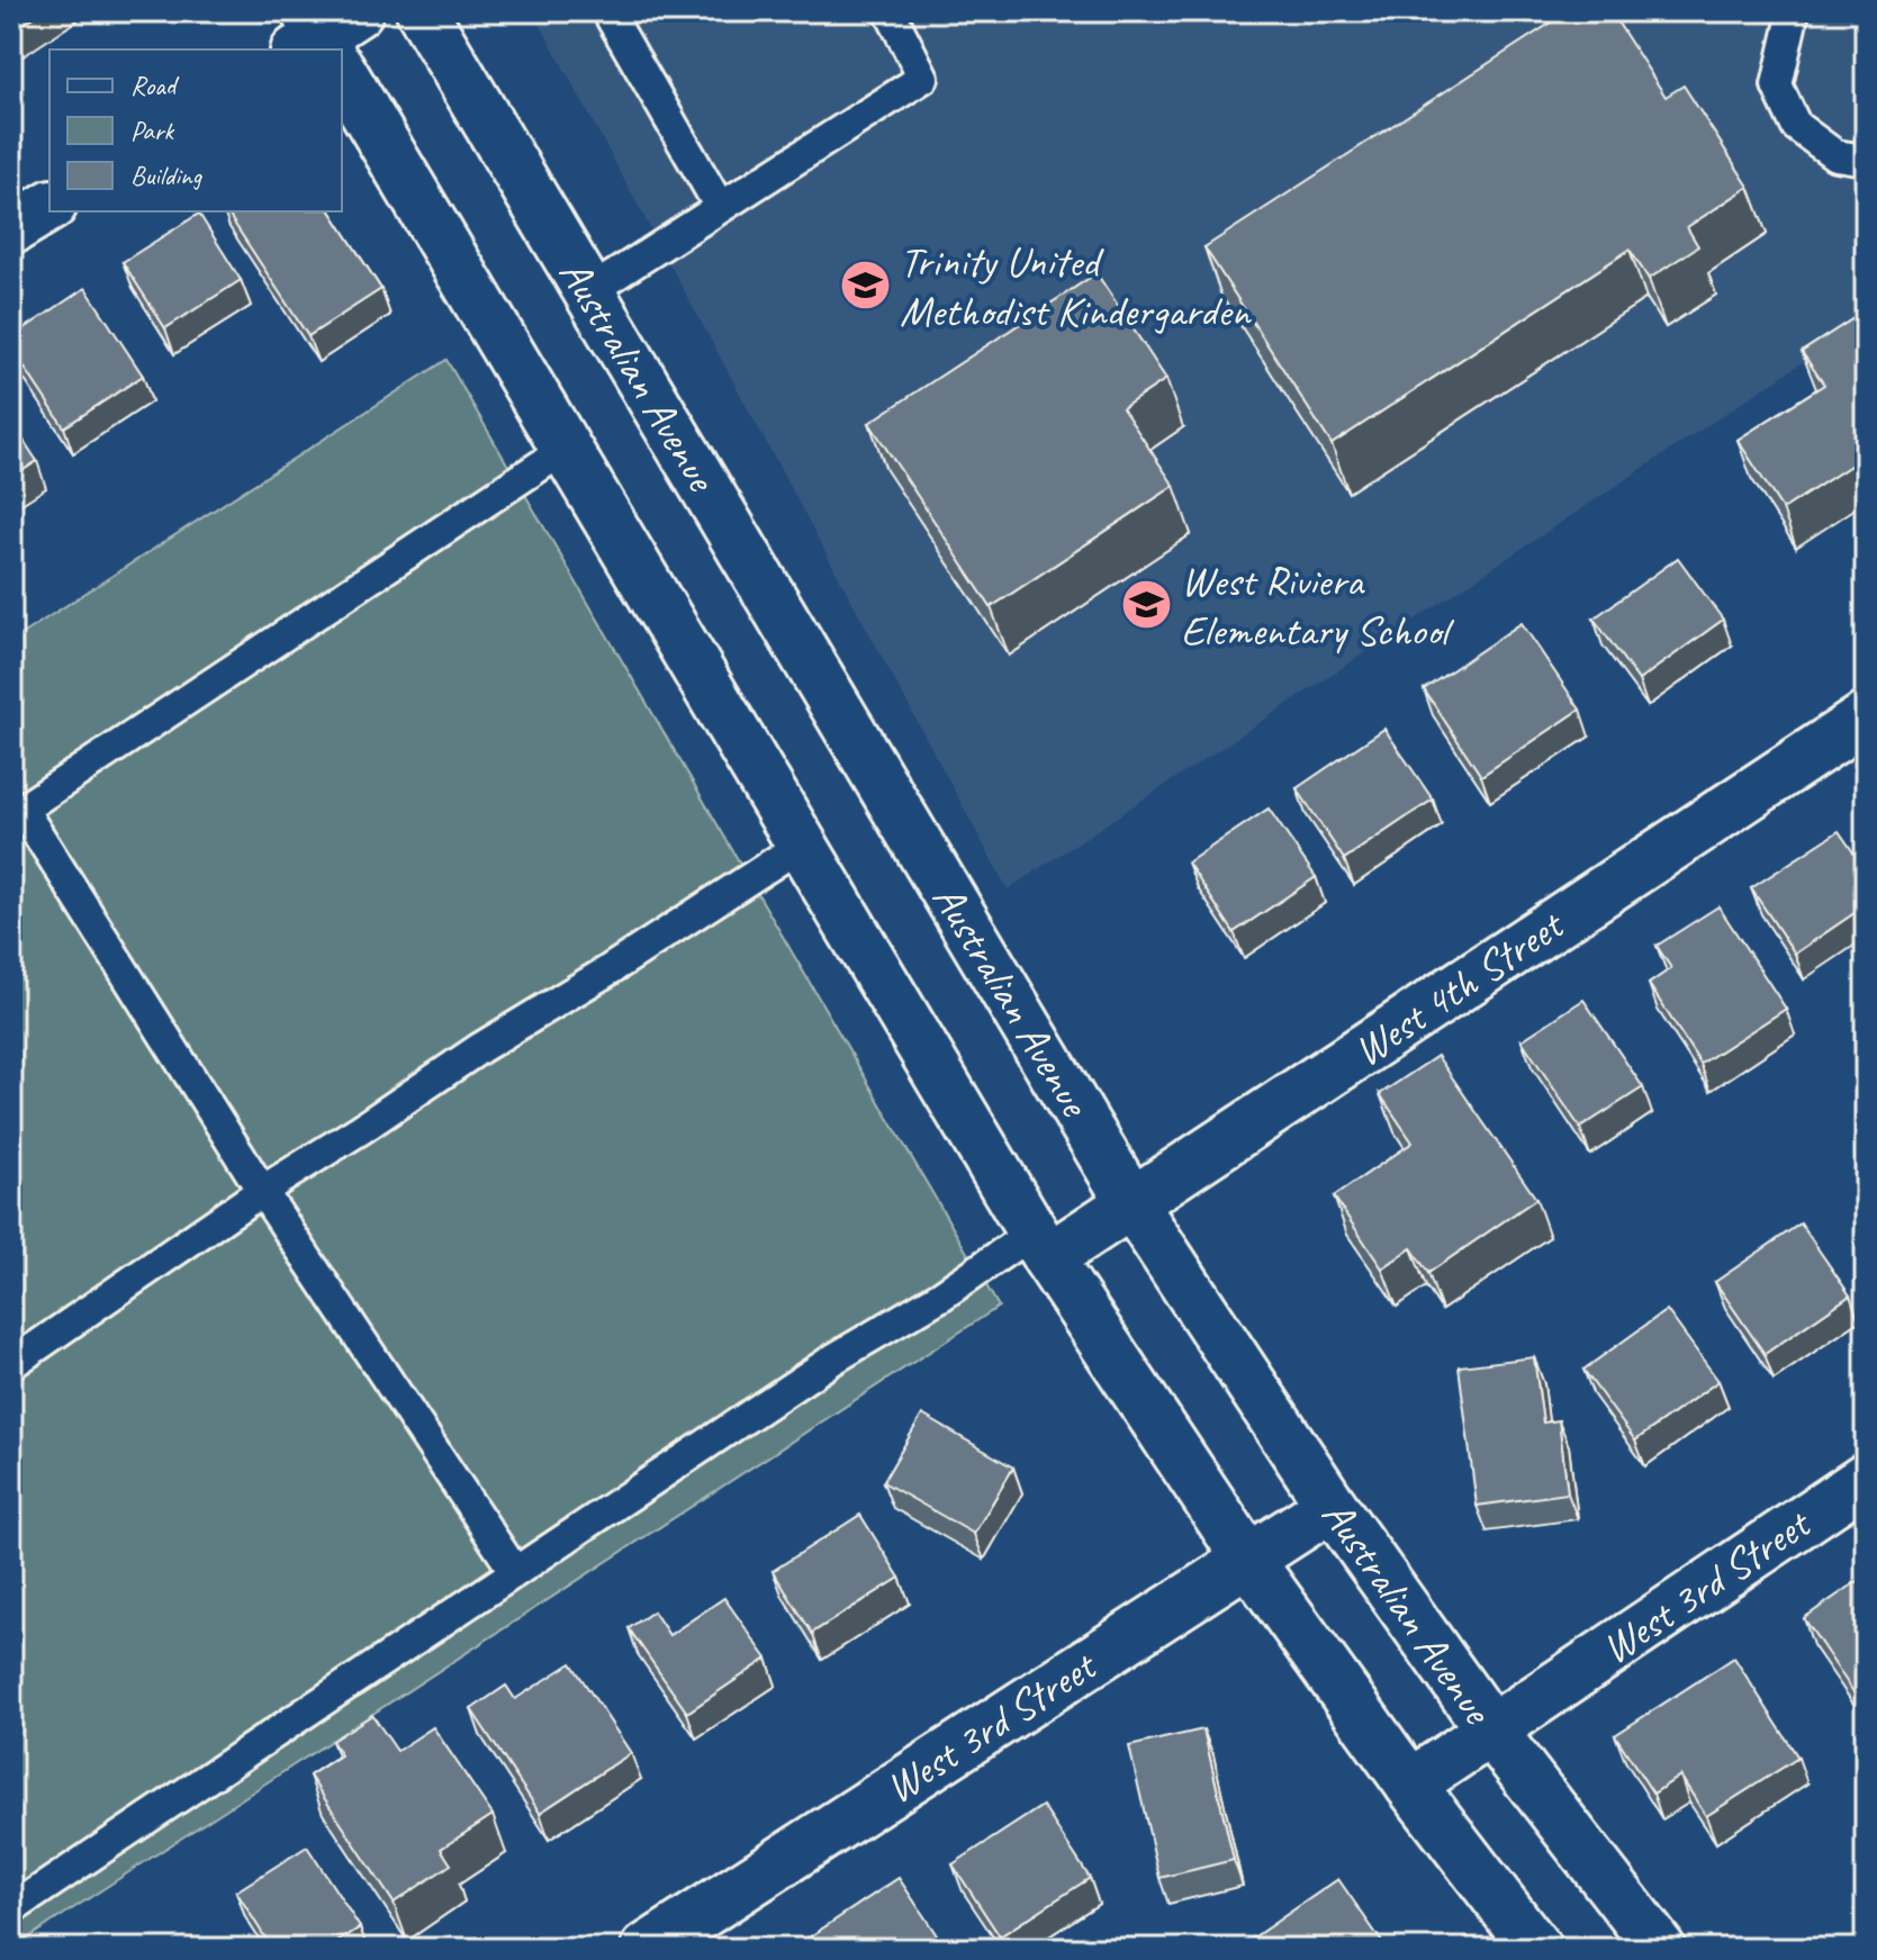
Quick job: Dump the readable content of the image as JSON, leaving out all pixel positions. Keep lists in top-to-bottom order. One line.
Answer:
{"streets":{"main road":["Australian Avenue","West 4th Street","West 3rd Street"]},"crossings":[["Australian Avenue","West 4th Street"],["Australian Avenue","West 3rd Street"]],"places":{"school or university":["Trinity United Methodist Kindergarden","West Riviera Elementary School"]},"legend":["Road","Park","Building"]}
